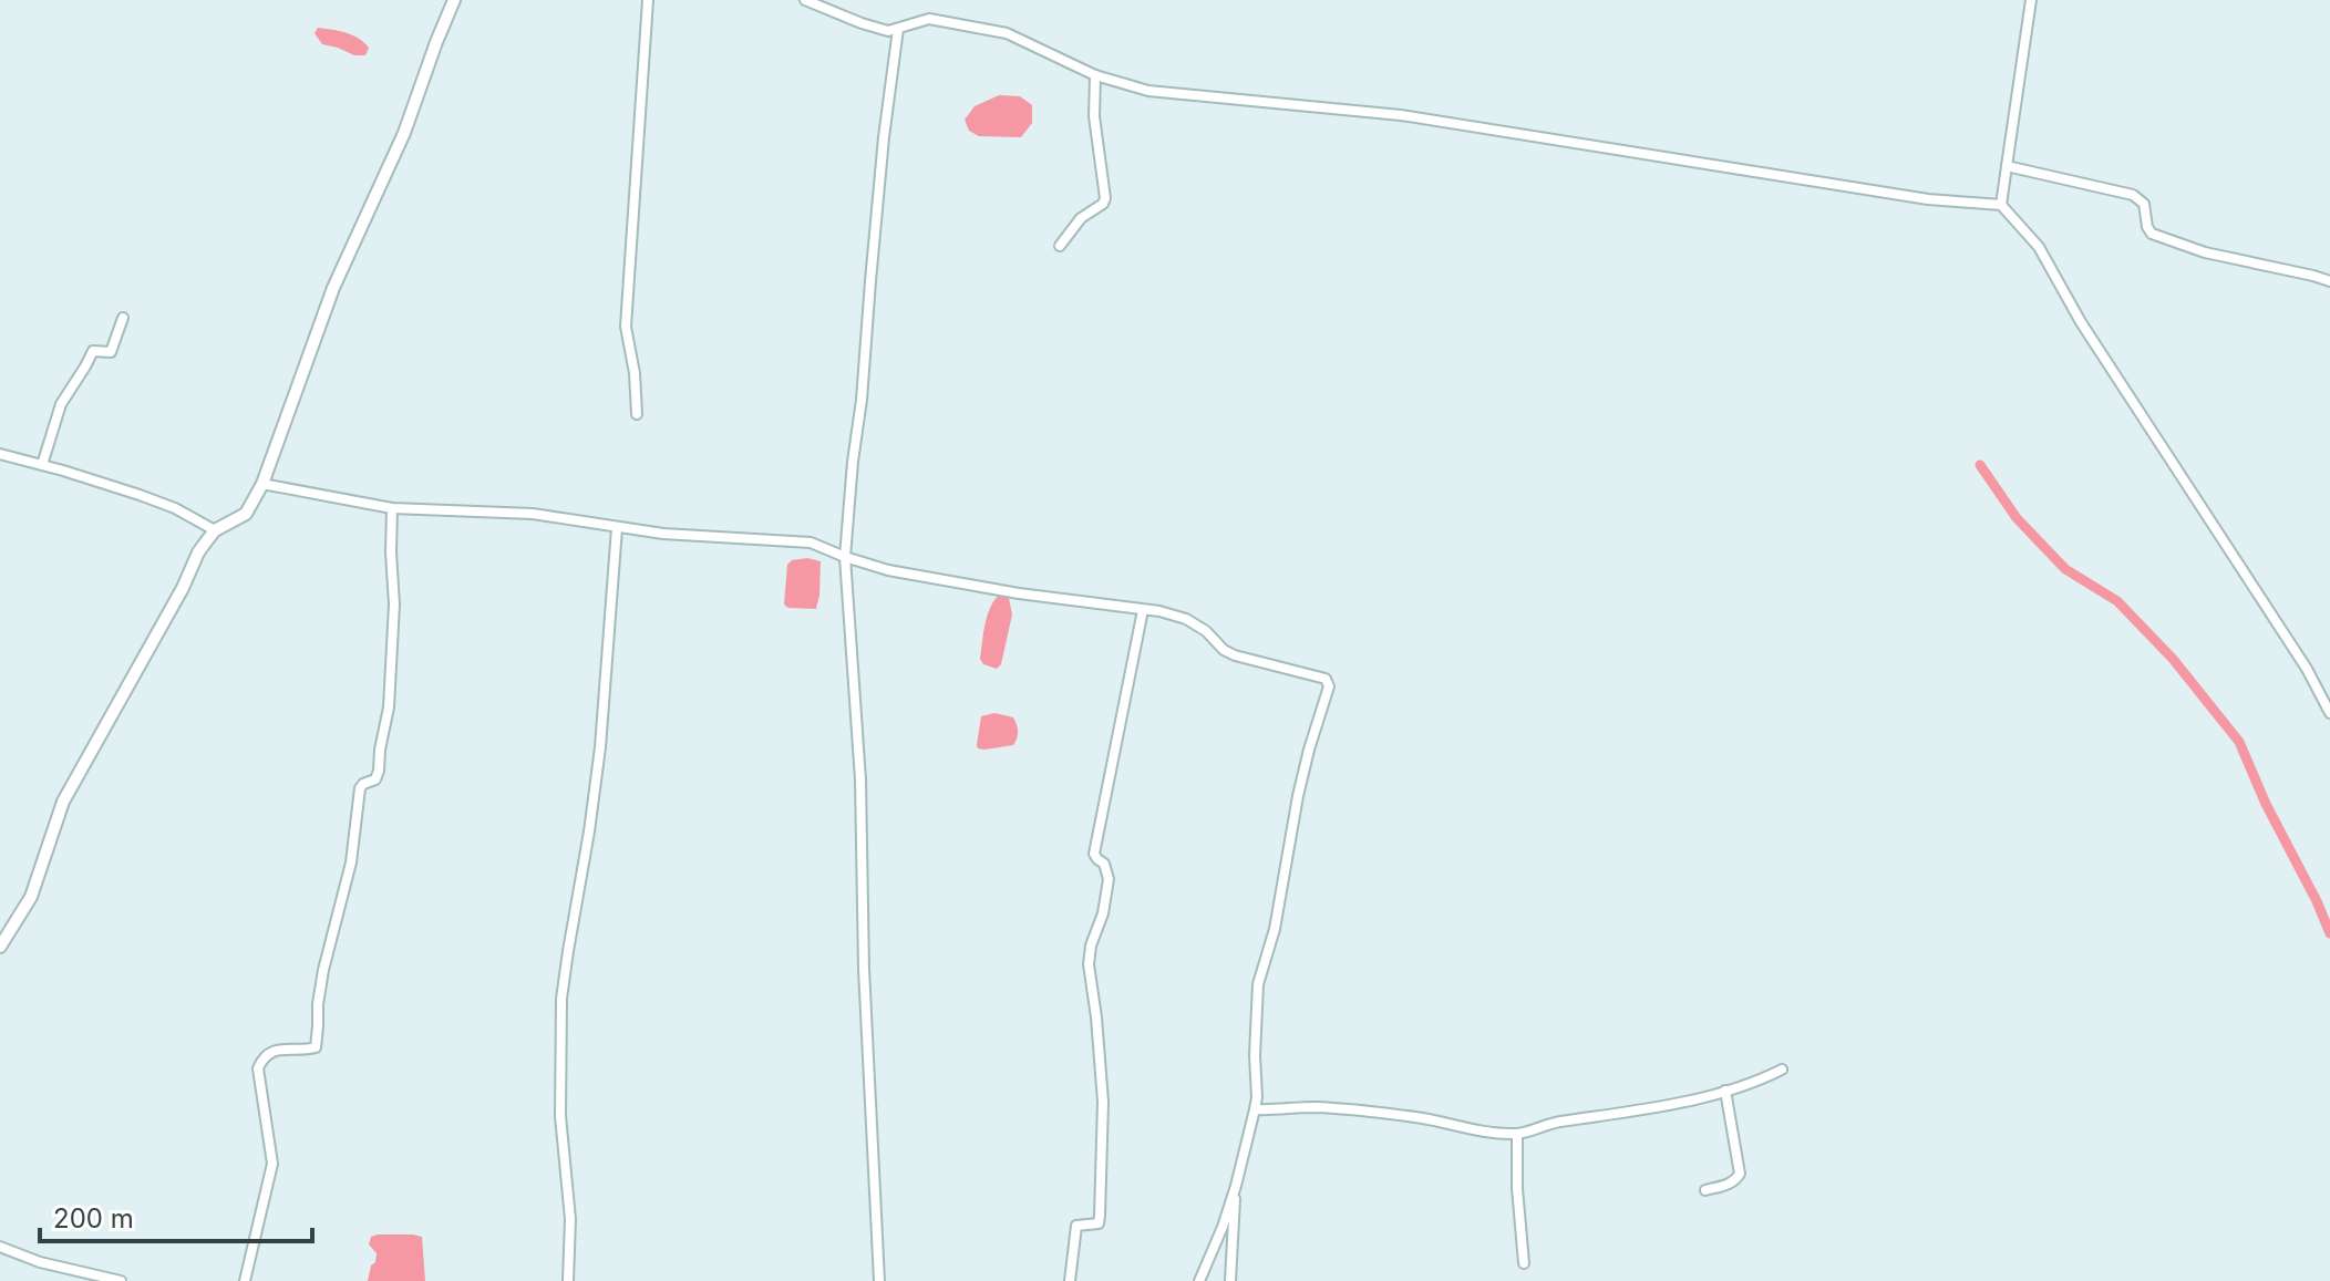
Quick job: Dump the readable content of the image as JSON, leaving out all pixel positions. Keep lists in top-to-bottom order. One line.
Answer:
{"scale_bar":"200 m"}
